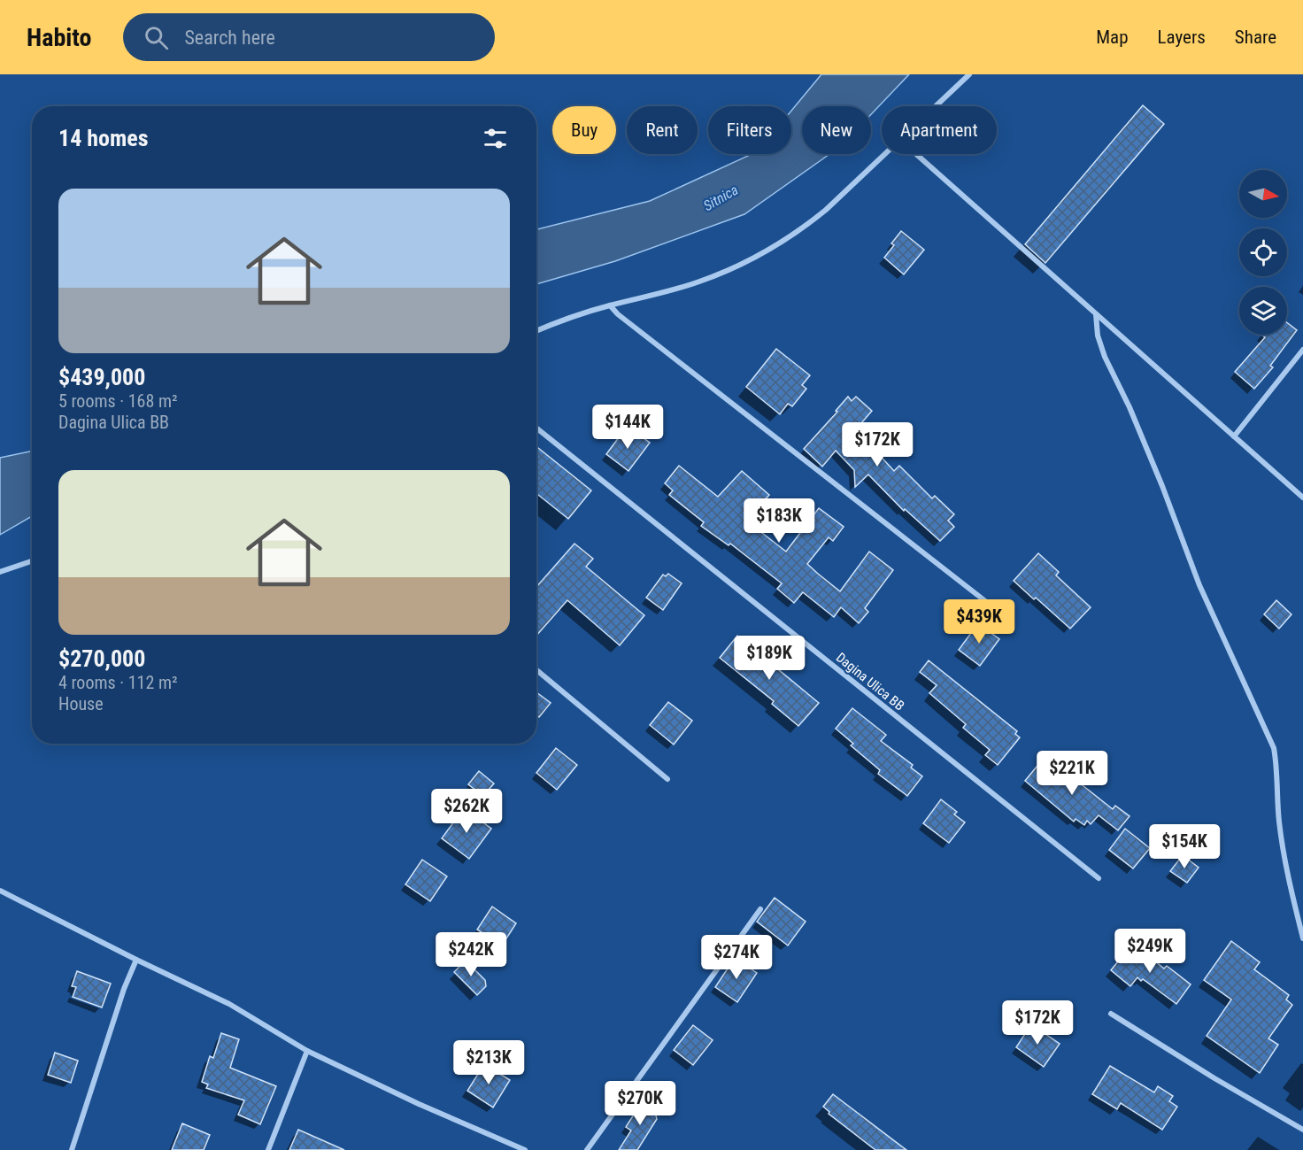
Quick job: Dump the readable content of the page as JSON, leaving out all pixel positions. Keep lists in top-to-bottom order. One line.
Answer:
{"streets":{"street":["Dagina Ulica BB"]},"water":["Sitnica"],"north":"right","page":{"header":"Habito","search":"Search here","nav":["Map","Layers","Share"],"chip":["Buy","Rent","Filters","New","Apartment"],"heading":"14 homes","list":[{"name":"$439,000","note":"5 rooms · 168 m² · Dagina Ulica BB"},{"name":"$270,000","note":"4 rooms · 112 m² · House"}],"price":["$144K","$172K","$183K","$439K","$189K","$221K","$262K","$154K","$249K","$242K","$274K","$172K","$213K","$270K"]}}
